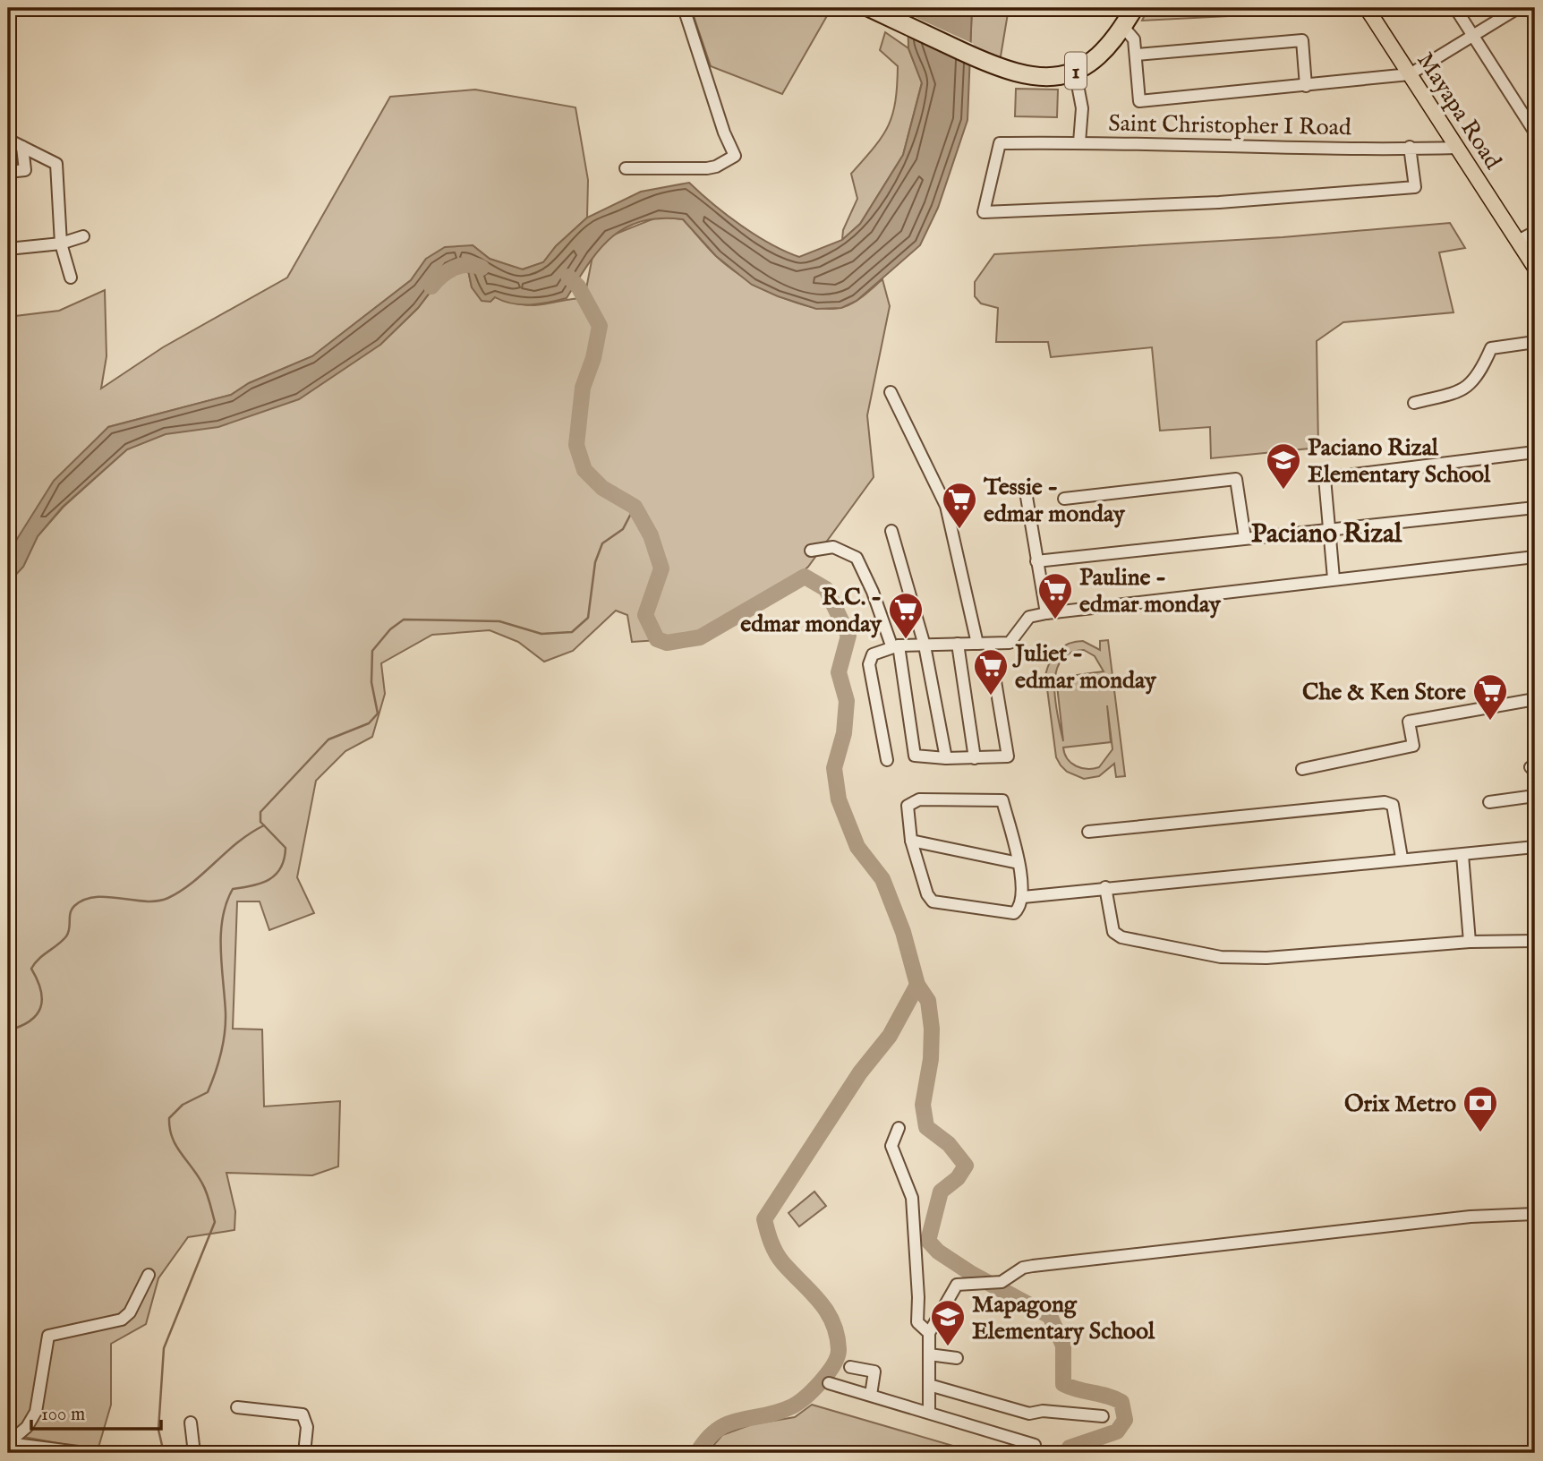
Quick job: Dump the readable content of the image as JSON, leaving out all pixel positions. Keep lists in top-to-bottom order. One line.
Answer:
{"streets":{"highway":["1"],"main road":["Mayapa Road"],"street":["Saint Christopher I Road"]},"crossings":[["Mayapa Road","Saint Christopher I Road"]],"districts":["Paciano Rizal"],"places":{"school or university":["Paciano Rizal Elementary School","Mapagong Elementary School"],"supermarket":["Tessie - edmar monday","Pauline - edmar monday","R.C. - edmar monday","Juliet - edmar monday","Che & Ken Store"],"bank":["Orix Metro"]},"scale_bar":"100 m"}
